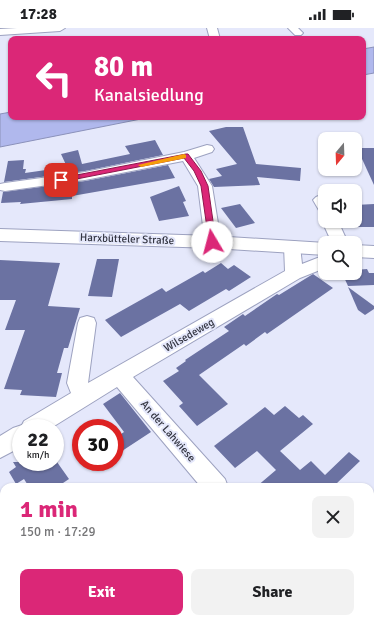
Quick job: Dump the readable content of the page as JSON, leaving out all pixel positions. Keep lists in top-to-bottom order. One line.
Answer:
{"streets":{"street":["Harxbütteler Straße","Wilsedeweg","An der Lahwiese"]},"crossings":[["Wilsedeweg","An der Lahwiese"]],"north":"bottom","page":{"status":"17:28","turn":["80 m","Kanalsiedlung"],"speed":"22 km/h","limit":"30","heading":["1 min","150 m · 17:29"],"buttons":["Exit","Share"]}}
